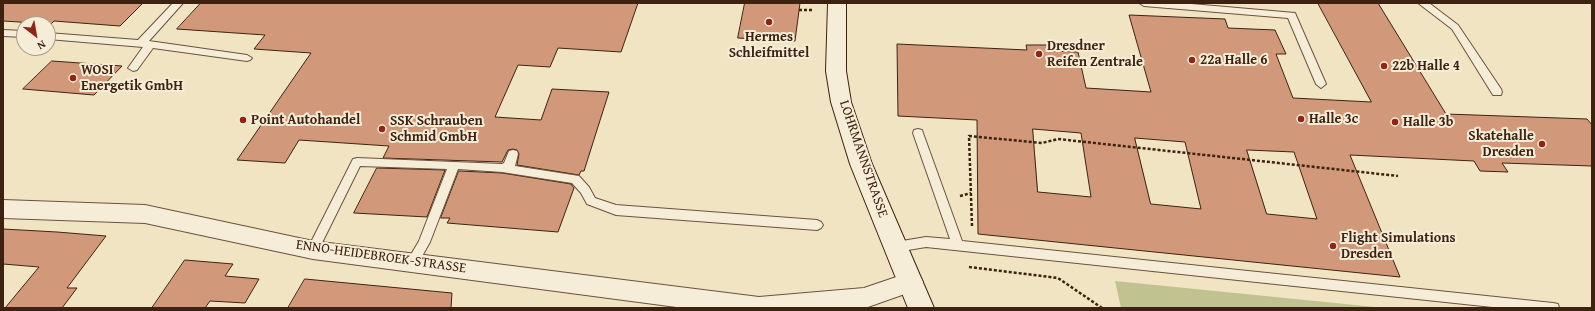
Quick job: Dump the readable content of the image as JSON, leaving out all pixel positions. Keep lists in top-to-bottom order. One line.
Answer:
{"streets":{"street":["LOHRMANNSTRASSE","ENNO-HEIDEBROEK-STRASSE"]},"crossings":[["LOHRMANNSTRASSE","ENNO-HEIDEBROEK-STRASSE"]],"places":["Hermes Schleifmittel","Dresdner Reifen Zentrale","22a Halle 6","22b Halle 4","WOSI Energetik GmbH","Halle 3c","Point Autohandel","Halle 3b","SSK Schrauben Schmid GmbH","Skatehalle Dresden","Flight Simulations Dresden"],"north":"bottom right"}
